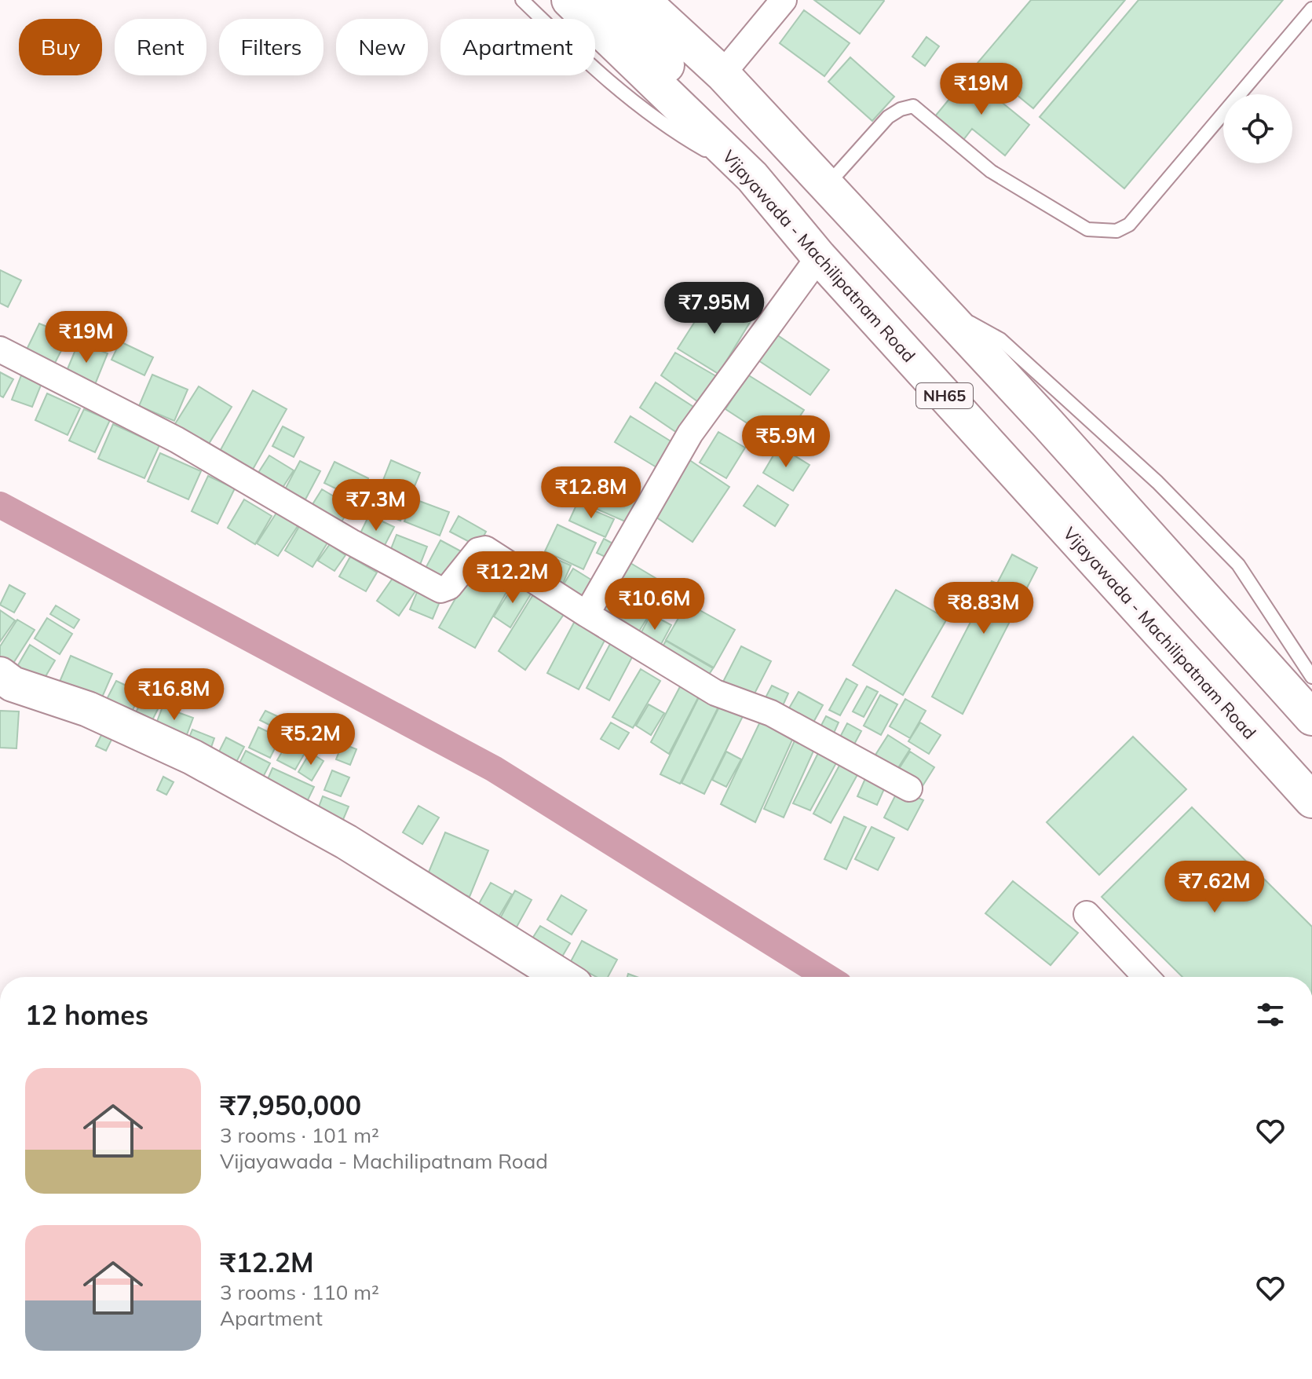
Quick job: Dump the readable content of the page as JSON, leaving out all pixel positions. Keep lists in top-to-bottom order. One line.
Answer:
{"streets":{"main road":["Vijayawada - Machilipatnam Road","NH65"]},"page":{"chip":["Buy","Rent","Filters","New","Apartment"],"price":["₹19M","₹7.95M","₹19M","₹5.9M","₹12.8M","₹7.3M","₹12.2M","₹10.6M","₹8.83M","₹16.8M","₹5.2M","₹7.62M"],"heading":"12 homes","list":[{"name":"₹7,950,000","note":"3 rooms · 101 m² · Vijayawada - Machilipatnam Road"},{"name":"₹12.2M","note":"3 rooms · 110 m² · Apartment"}]}}
